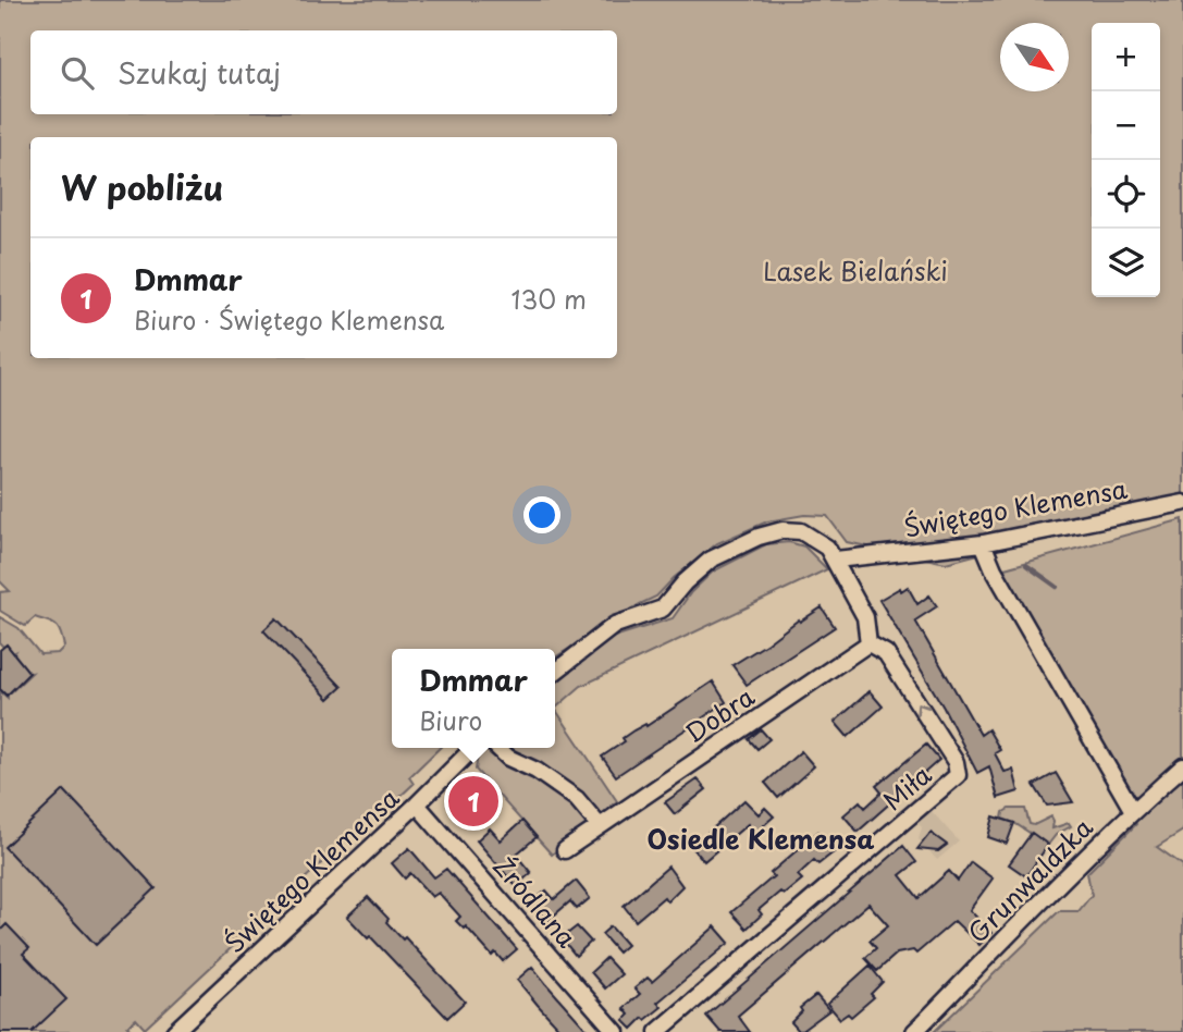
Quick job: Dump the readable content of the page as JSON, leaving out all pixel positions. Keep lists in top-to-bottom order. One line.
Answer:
{"streets":{"street":["Świętego Klemensa","Dobra","Miła","Grunwaldzka","Źródlana"]},"crossings":[["Świętego Klemensa","Źródlana"],["Dobra","Miła"]],"districts":["Osiedle Klemensa"],"parks":["Lasek Bielański"],"north":"bottom right","page":{"map_buttons":["+","−"],"search":"Szukaj tutaj","heading":"W pobliżu","list":[{"mark":"1","name":"Dmmar","note":"Biuro · Świętego Klemensa","value":"130 m"}],"popup":["Dmmar","Biuro"],"pins":"1"}}
